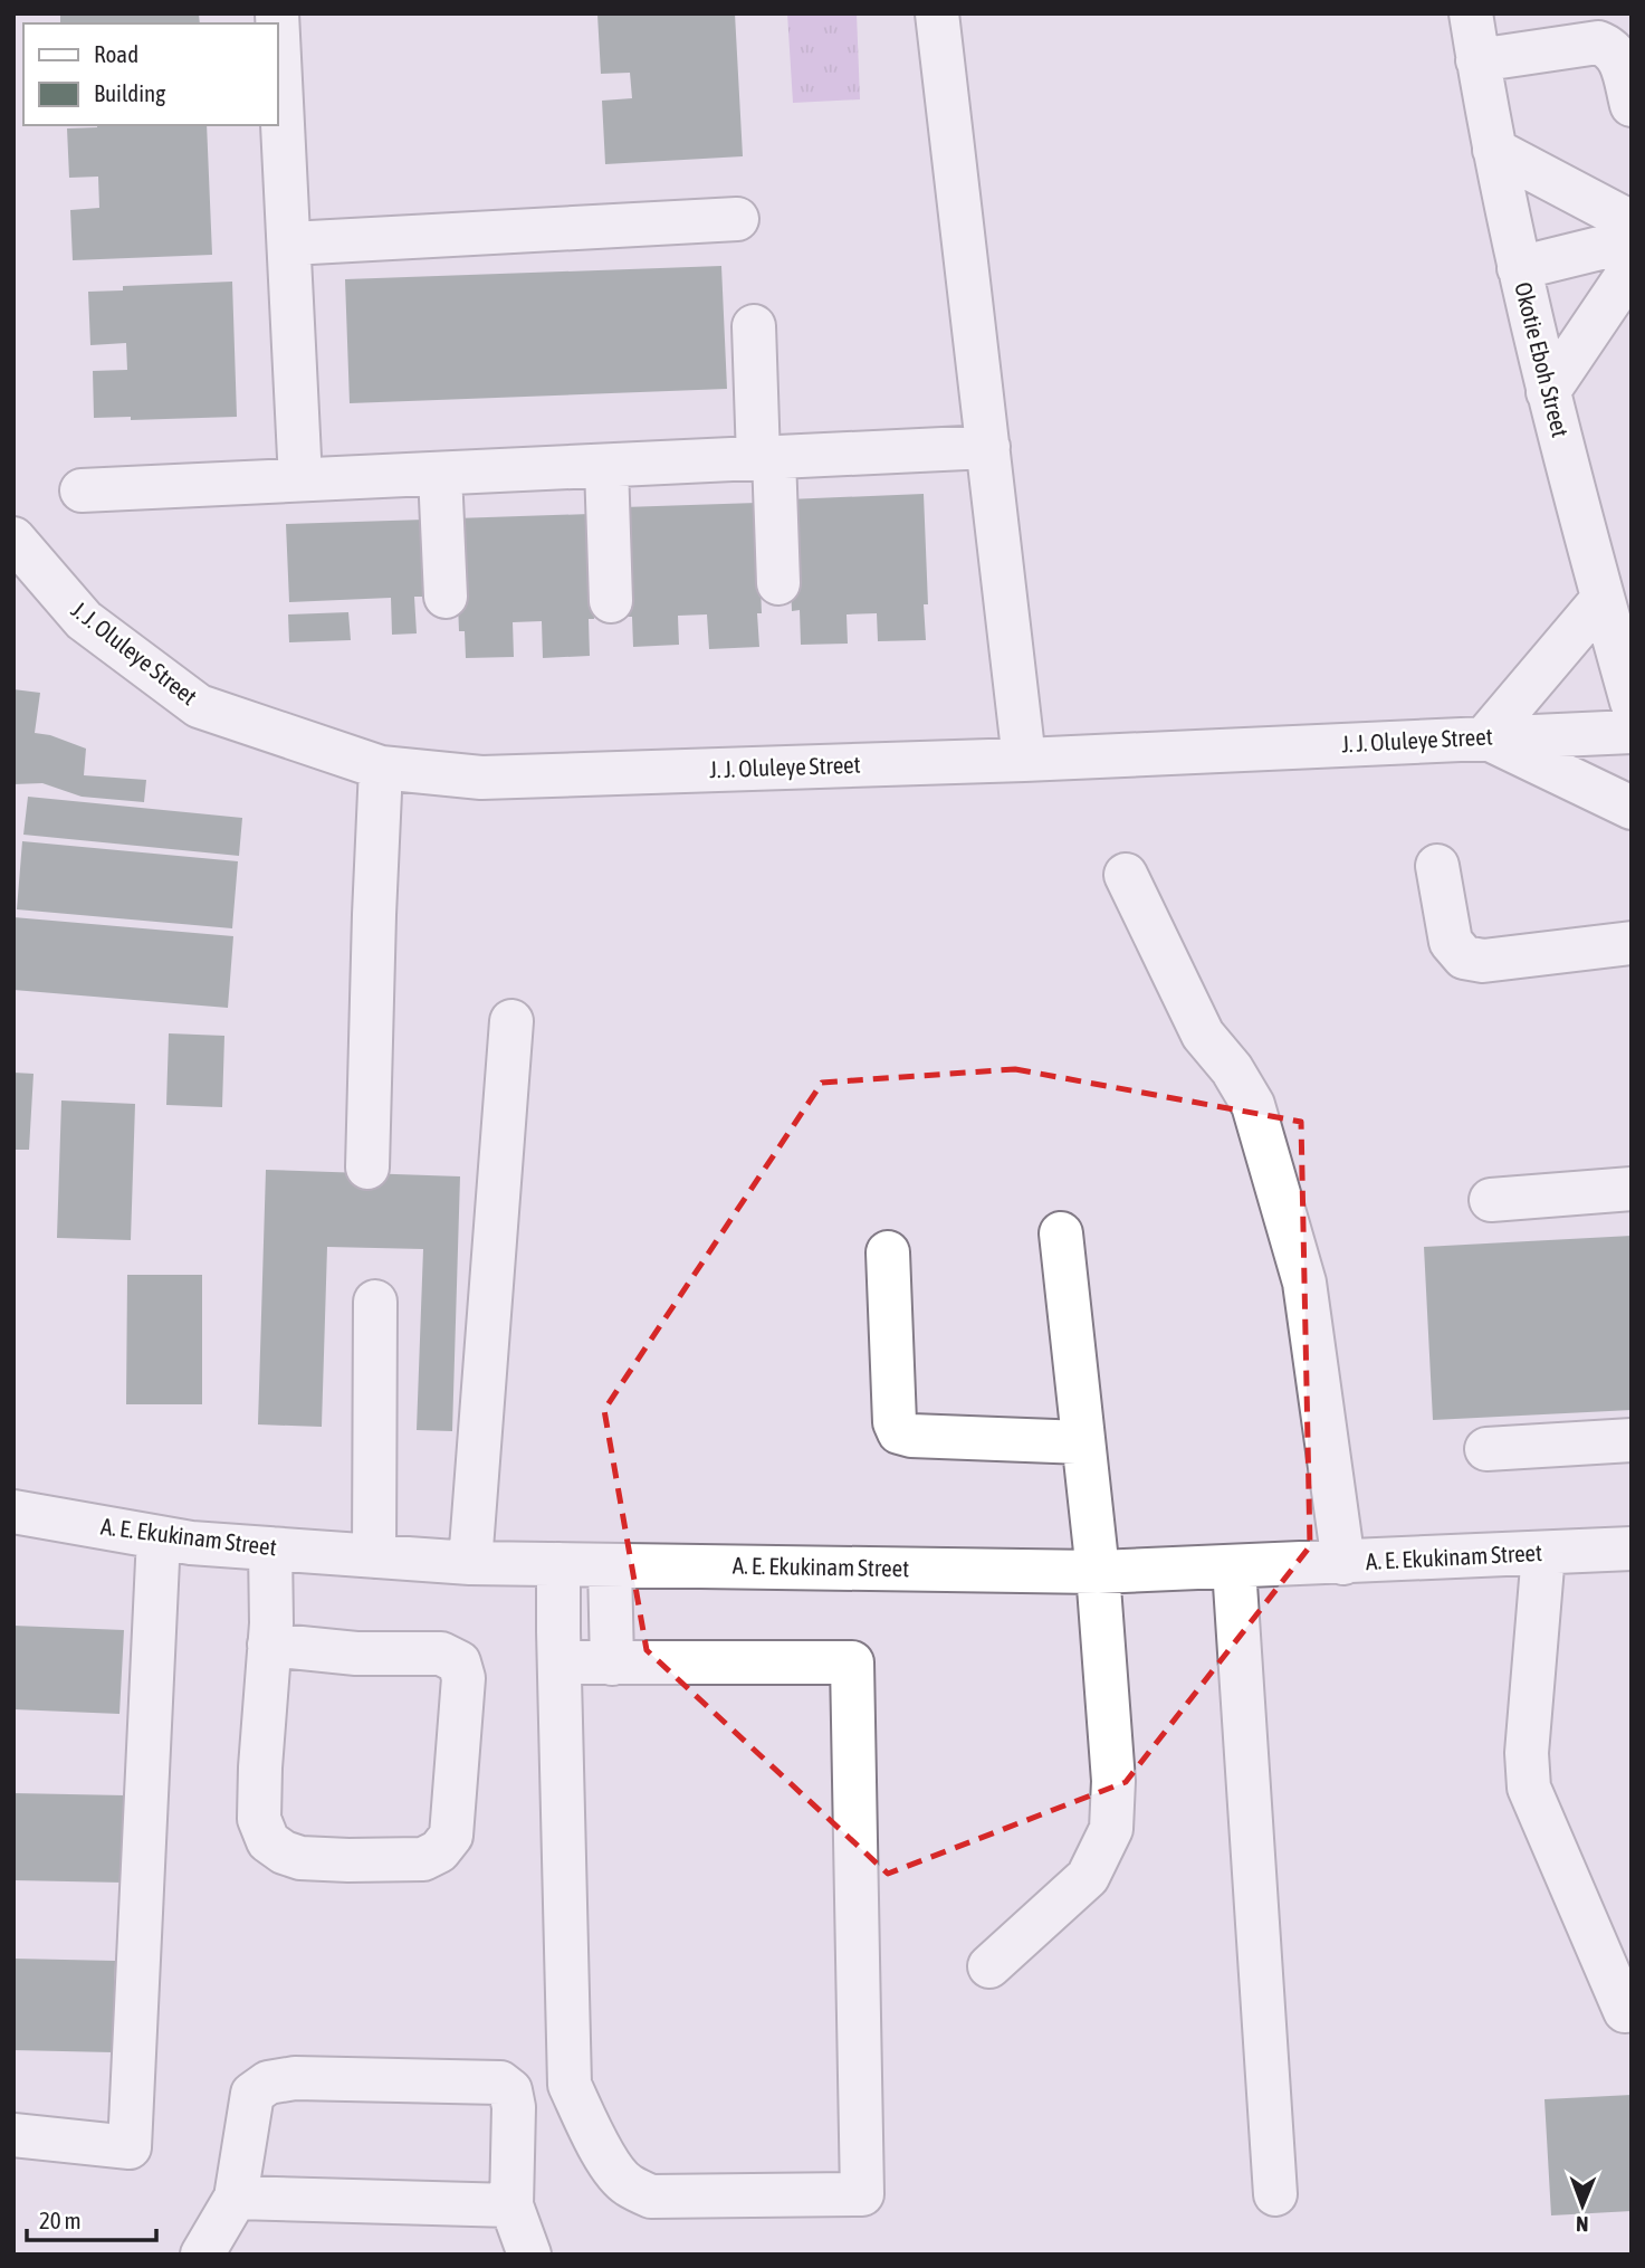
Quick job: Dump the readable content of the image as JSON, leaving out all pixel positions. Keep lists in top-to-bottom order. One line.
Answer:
{"streets":{"street":["Okotie Eboh Street","J. J. Oluleye Street","A. E. Ekukinam Street"]},"legend":["Road","Building"],"scale_bar":"20 m","north":"bottom"}
